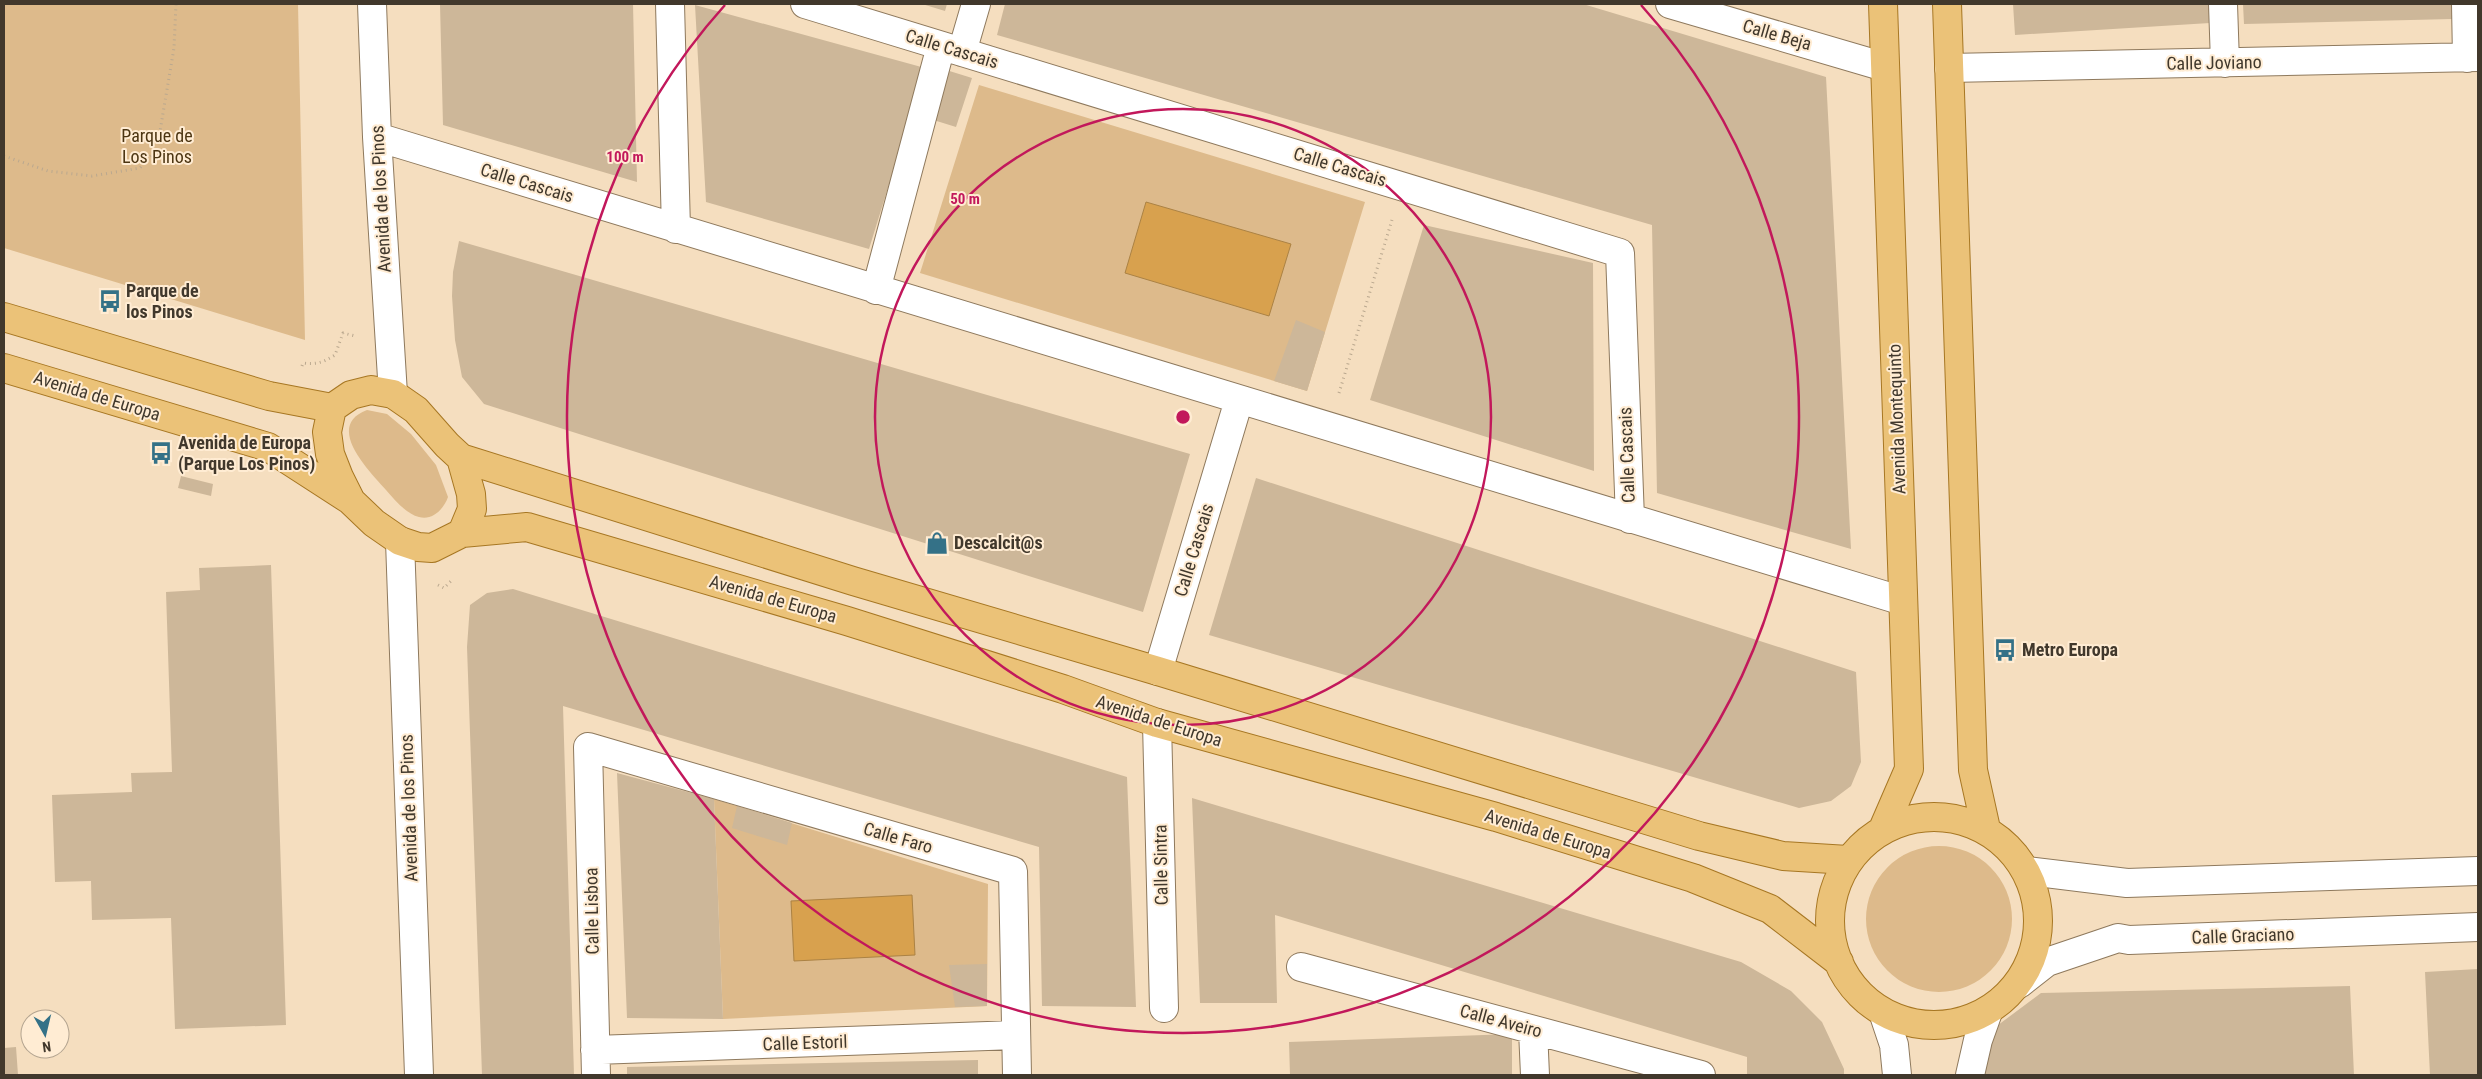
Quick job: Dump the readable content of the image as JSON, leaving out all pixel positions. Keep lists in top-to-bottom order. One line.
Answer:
{"streets":{"main road":["Avenida de Europa","Avenida Montequinto"],"street":["Calle Beja","Calle Cascais","Calle Joviano","Avenida de los Pinos","Calle Faro","Calle Sintra","Calle Lisboa","Calle Graciano","Calle Aveiro","Calle Estoril"]},"crossings":[["Calle Beja","Avenida Montequinto"],["Calle Cascais","Avenida de los Pinos"],["Calle Cascais","Avenida Montequinto"],["Avenida de los Pinos","Avenida de Europa"],["Avenida de Europa","Calle Sintra"],["Calle Faro","Calle Lisboa"],["Calle Faro","Calle Estoril"],["Calle Lisboa","Calle Estoril"]],"parks":["Parque de Los Pinos"],"places":{"bus stop":["Parque de los Pinos","Avenida de Europa (Parque Los Pinos)","Metro Europa"],"shop":["Descalcit@s"]},"north":"bottom","rings":["100 m","50 m"]}
